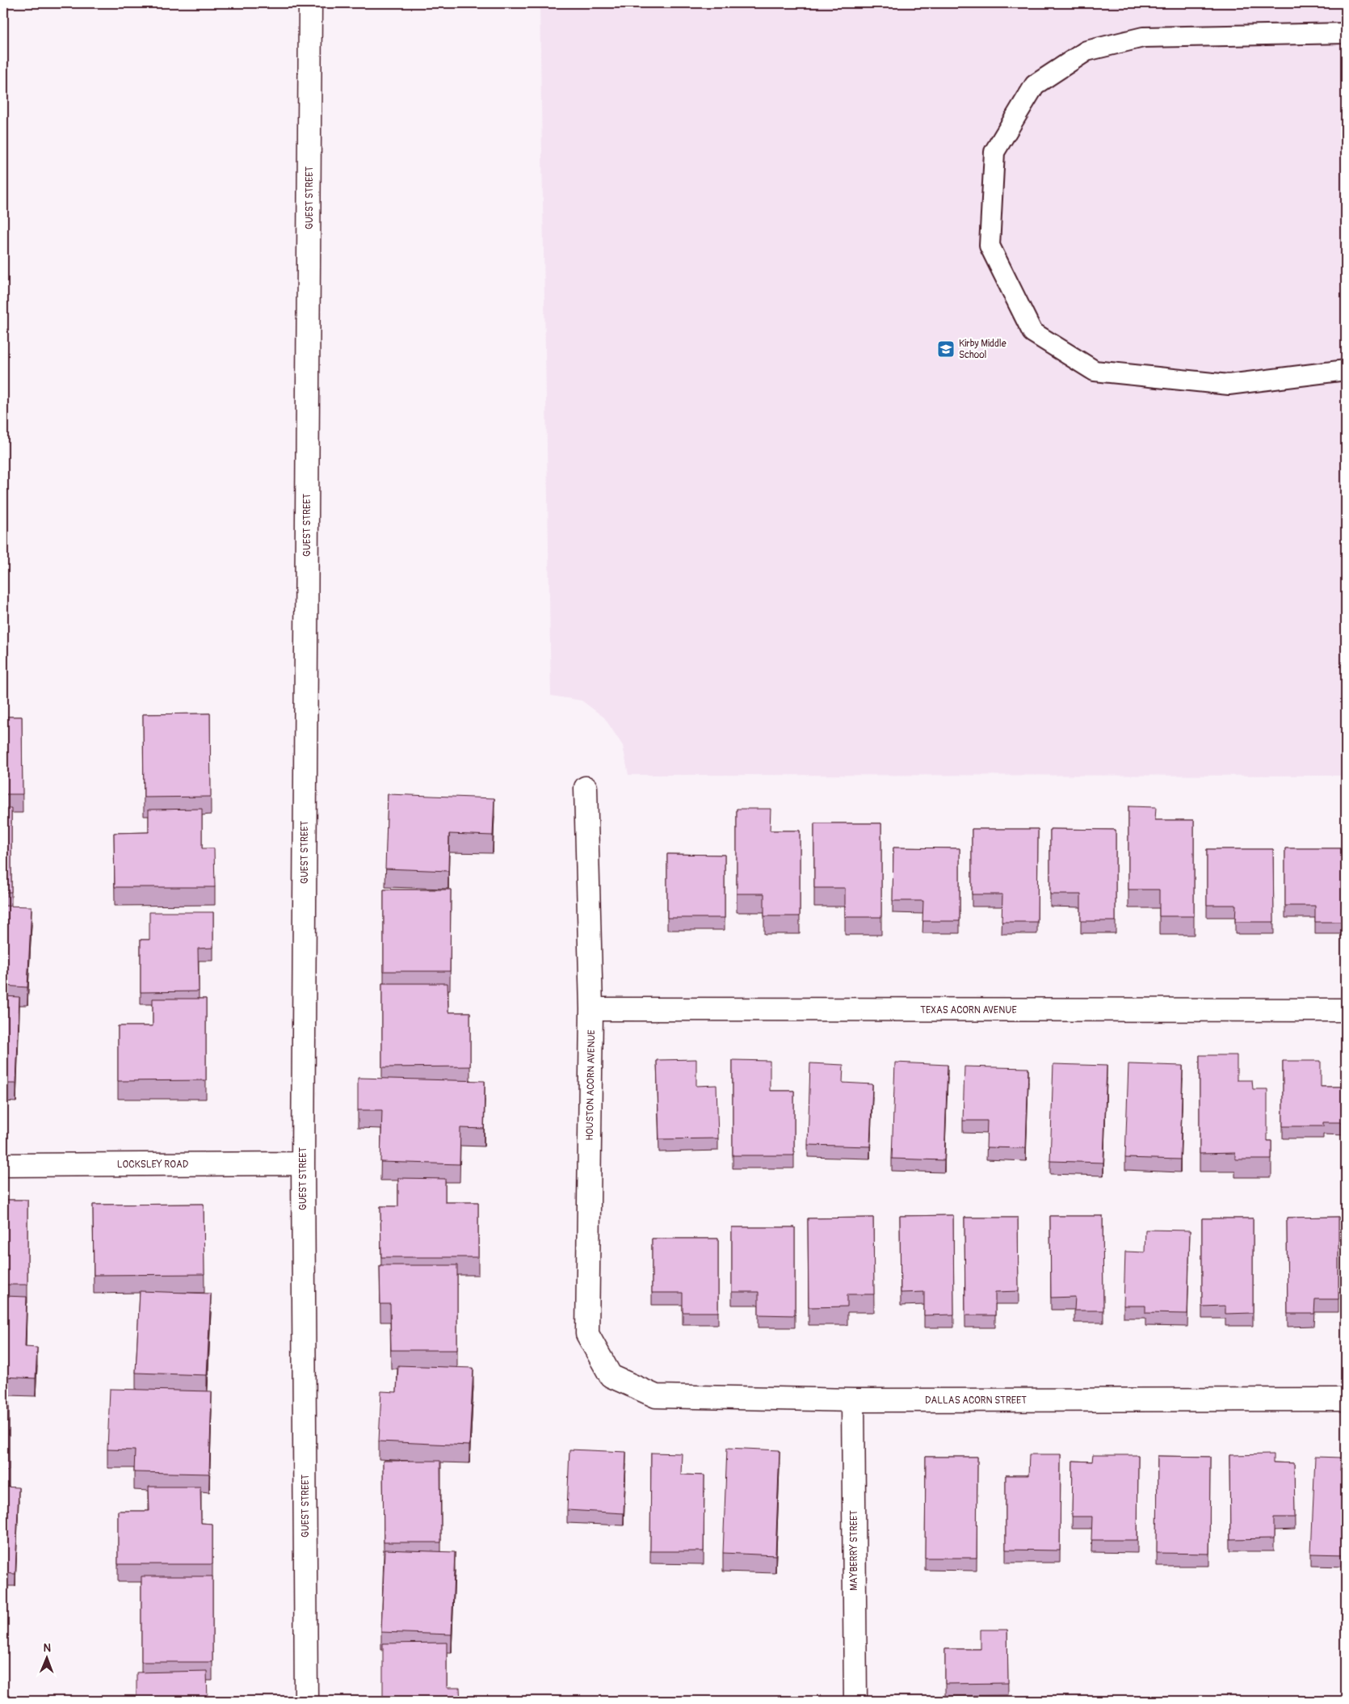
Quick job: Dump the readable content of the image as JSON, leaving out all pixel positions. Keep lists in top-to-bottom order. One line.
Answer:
{"streets":{"street":["GUEST STREET","TEXAS ACORN AVENUE","HOUSTON ACORN AVENUE","LOCKSLEY ROAD","DALLAS ACORN STREET","MAYBERRY STREET"]},"crossings":[["GUEST STREET","LOCKSLEY ROAD"],["TEXAS ACORN AVENUE","HOUSTON ACORN AVENUE"],["HOUSTON ACORN AVENUE","DALLAS ACORN STREET"],["DALLAS ACORN STREET","MAYBERRY STREET"]],"places":{"school or university":["Kirby Middle School"]},"north":"top"}
